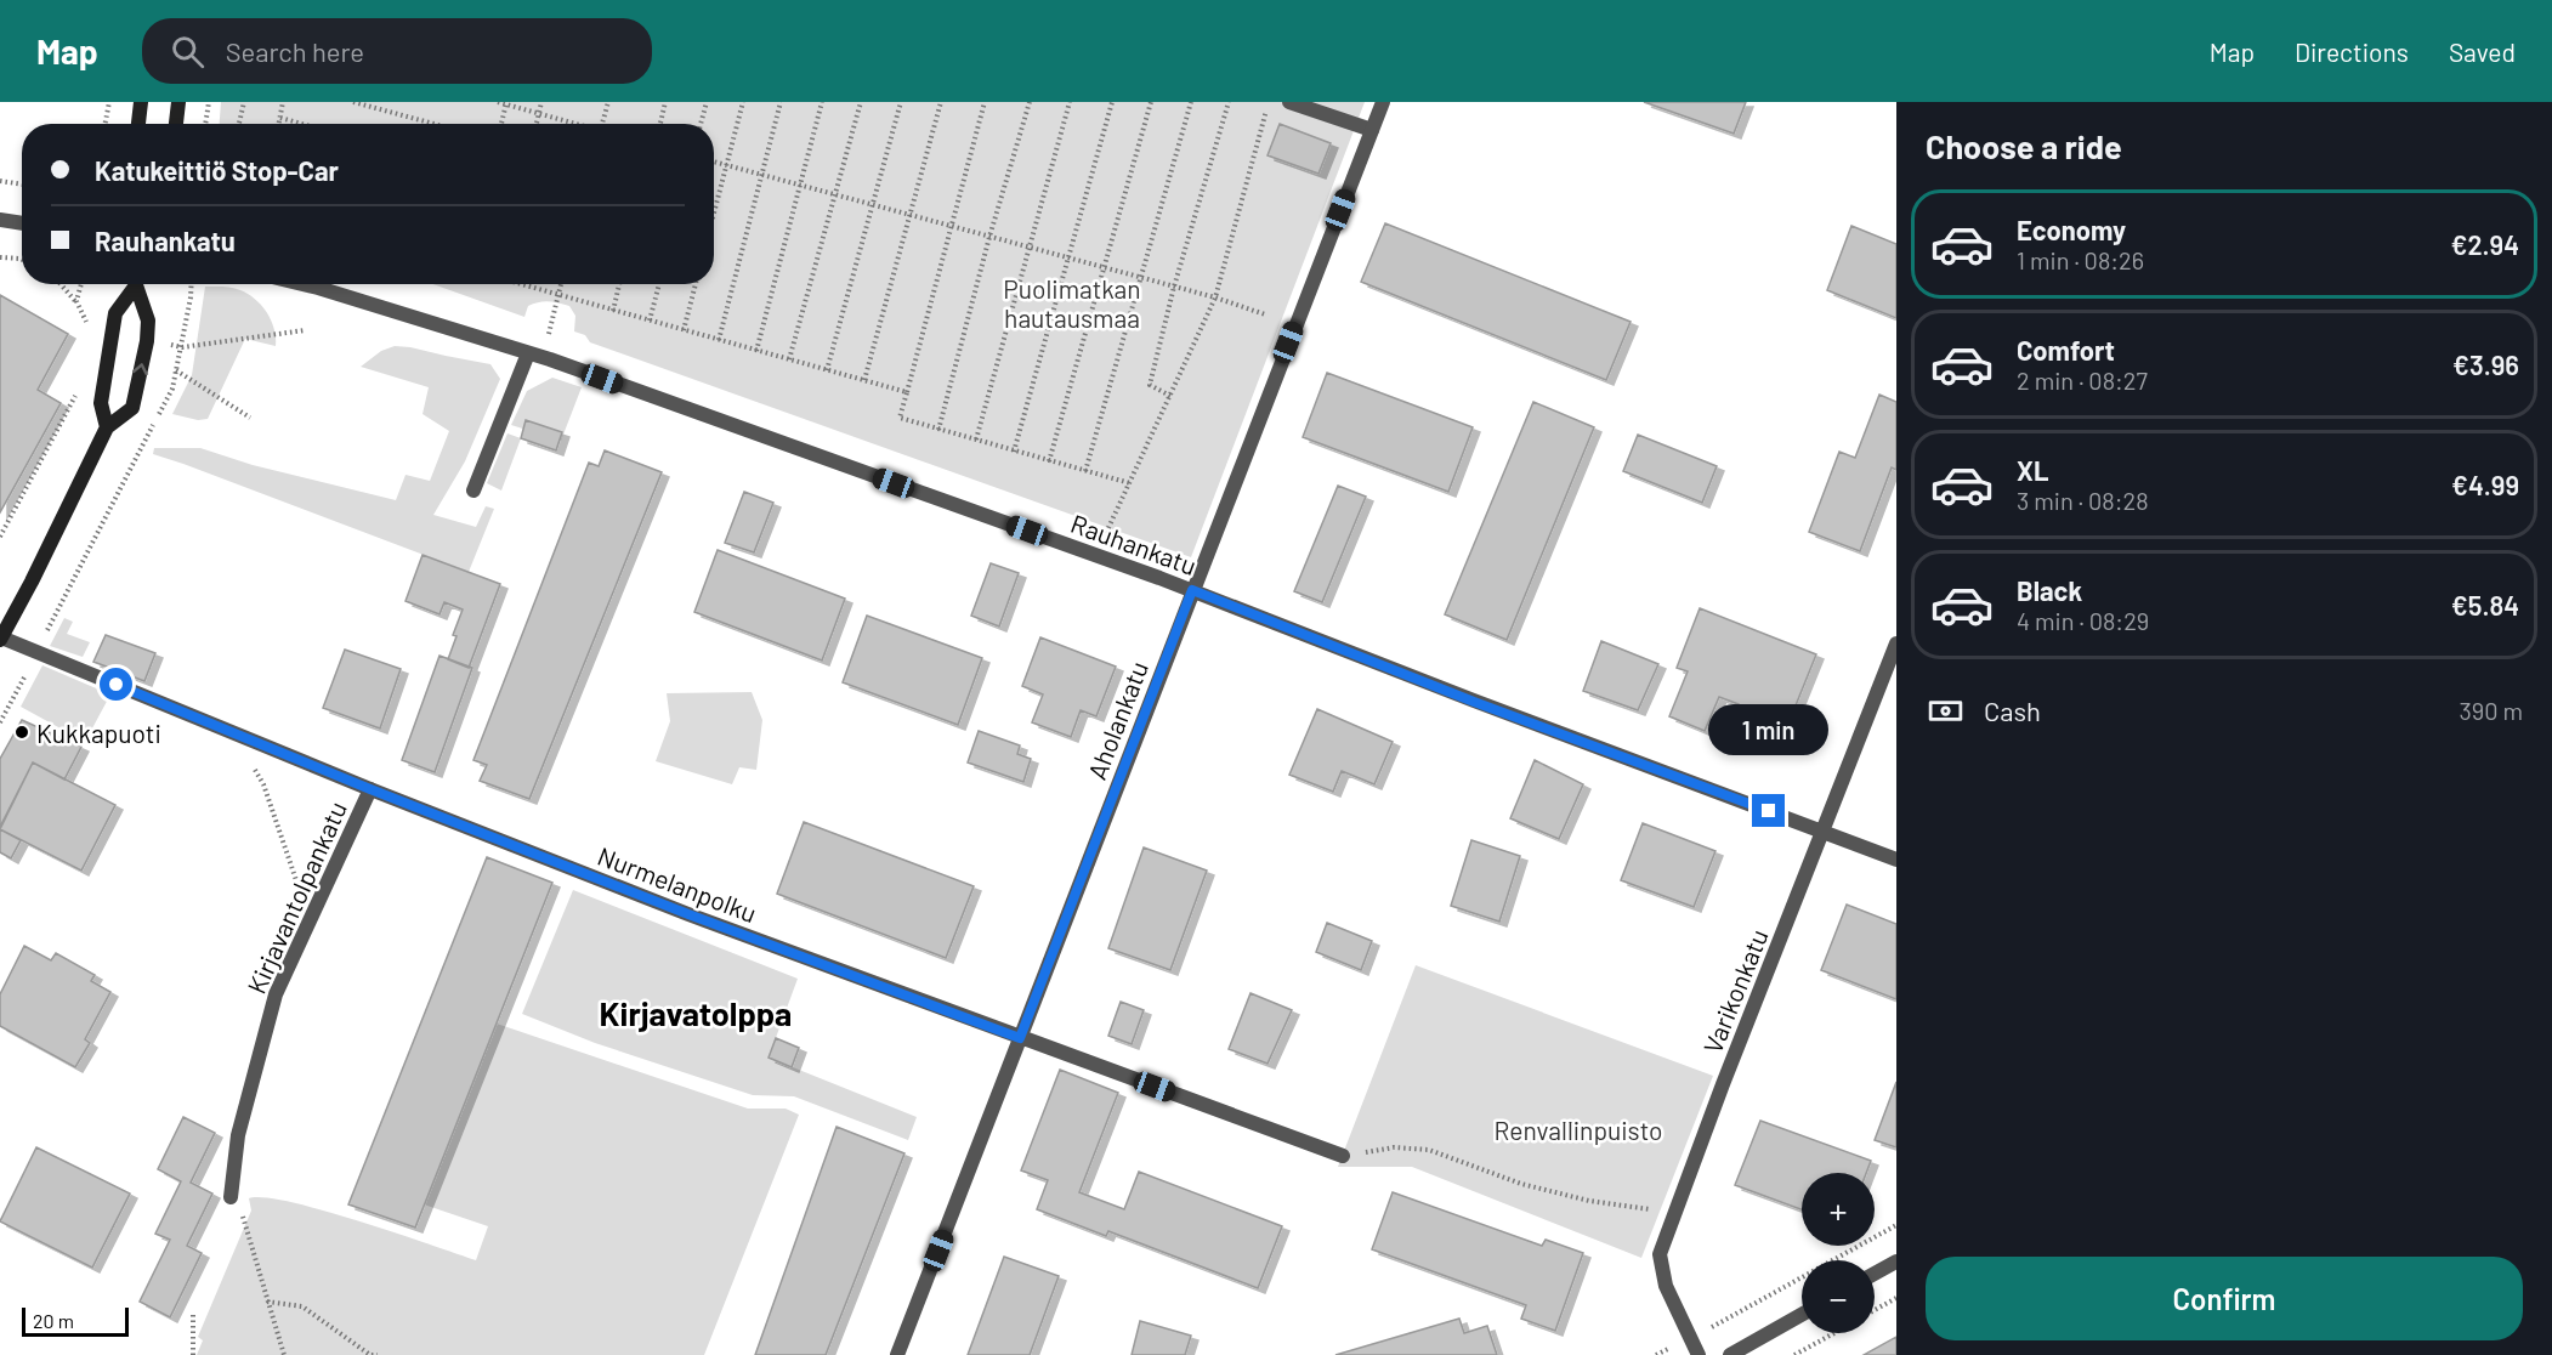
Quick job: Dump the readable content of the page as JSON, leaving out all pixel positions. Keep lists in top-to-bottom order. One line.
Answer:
{"streets":{"street":["Rauhankatu","Aholankatu","Nurmelanpolku","Kirjavantolpankatu","Varikonkatu"]},"crossings":[["Rauhankatu","Aholankatu"],["Rauhankatu","Varikonkatu"],["Aholankatu","Nurmelanpolku"],["Nurmelanpolku","Kirjavantolpankatu"]],"districts":["Kirjavatolppa"],"parks":["Puolimatkan hautausmaa","Renvallinpuisto"],"places":["Kukkapuoti"],"scale_bar":"20 m","page":{"header":"Map","search":"Search here","nav":["Map","Directions","Saved"],"heading":"Choose a ride","banner":["Katukeittiö Stop-Car","Rauhankatu"],"list":[{"name":"Economy","note":"1 min · 08:26","value":"€2.94"},{"name":"Comfort","note":"2 min · 08:27","value":"€3.96"},{"name":"XL","note":"3 min · 08:28","value":"€4.99"},{"name":"Black","note":"4 min · 08:29","value":"€5.84"}],"pay":["Cash","390 m"],"bubble":"1 min","map_buttons":["+","−"],"buttons":"Confirm","scale":"20 m"}}
